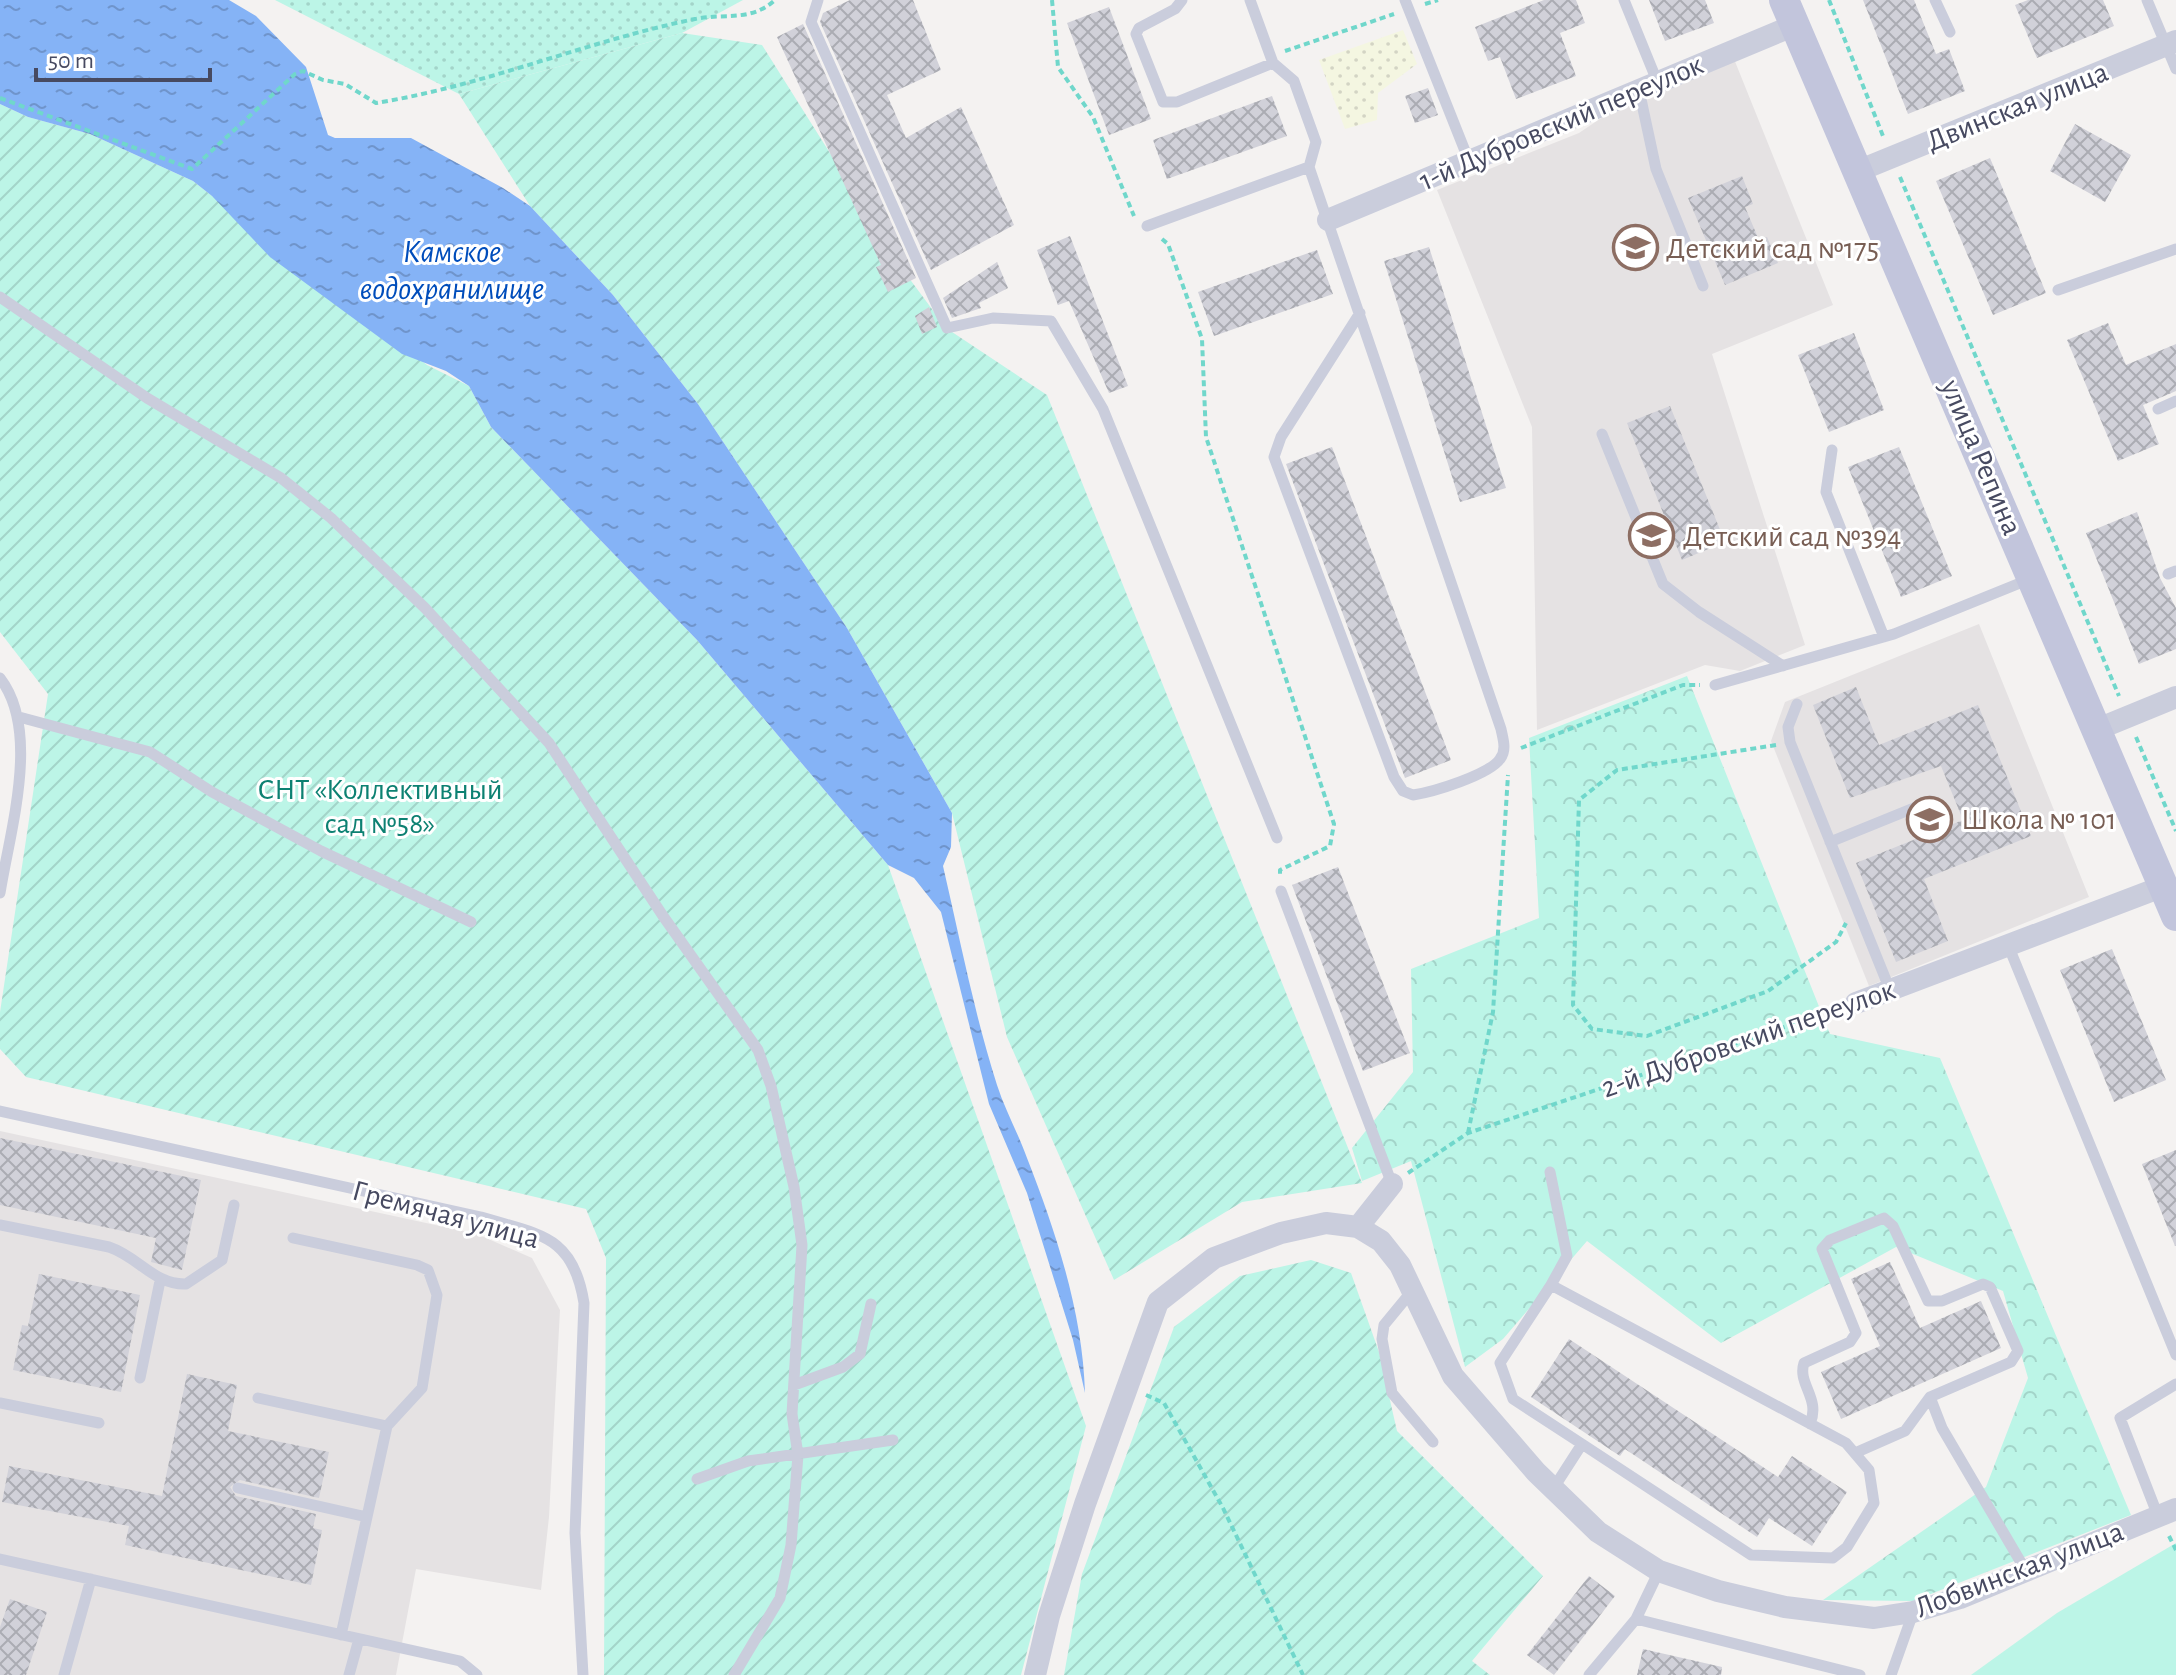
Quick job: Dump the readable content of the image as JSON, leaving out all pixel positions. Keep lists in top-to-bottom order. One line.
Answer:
{"streets":{"main road":["улица Репина"],"street":["Двинская улица","1-й Дубровский переулок","2-й Дубровский переулок","Лобвинская улица"],"lane":["Гремячая улица"]},"crossings":[["Двинская улица","улица Репина"],["1-й Дубровский переулок","улица Репина"],["улица Репина","2-й Дубровский переулок"]],"water":["Камское водохранилище"],"parks":["СНТ «Коллективный сад №58»"],"places":{"school or university":["Детский сад №175","Детский сад №394","Школа № 101"]},"scale_bar":"50 m"}
